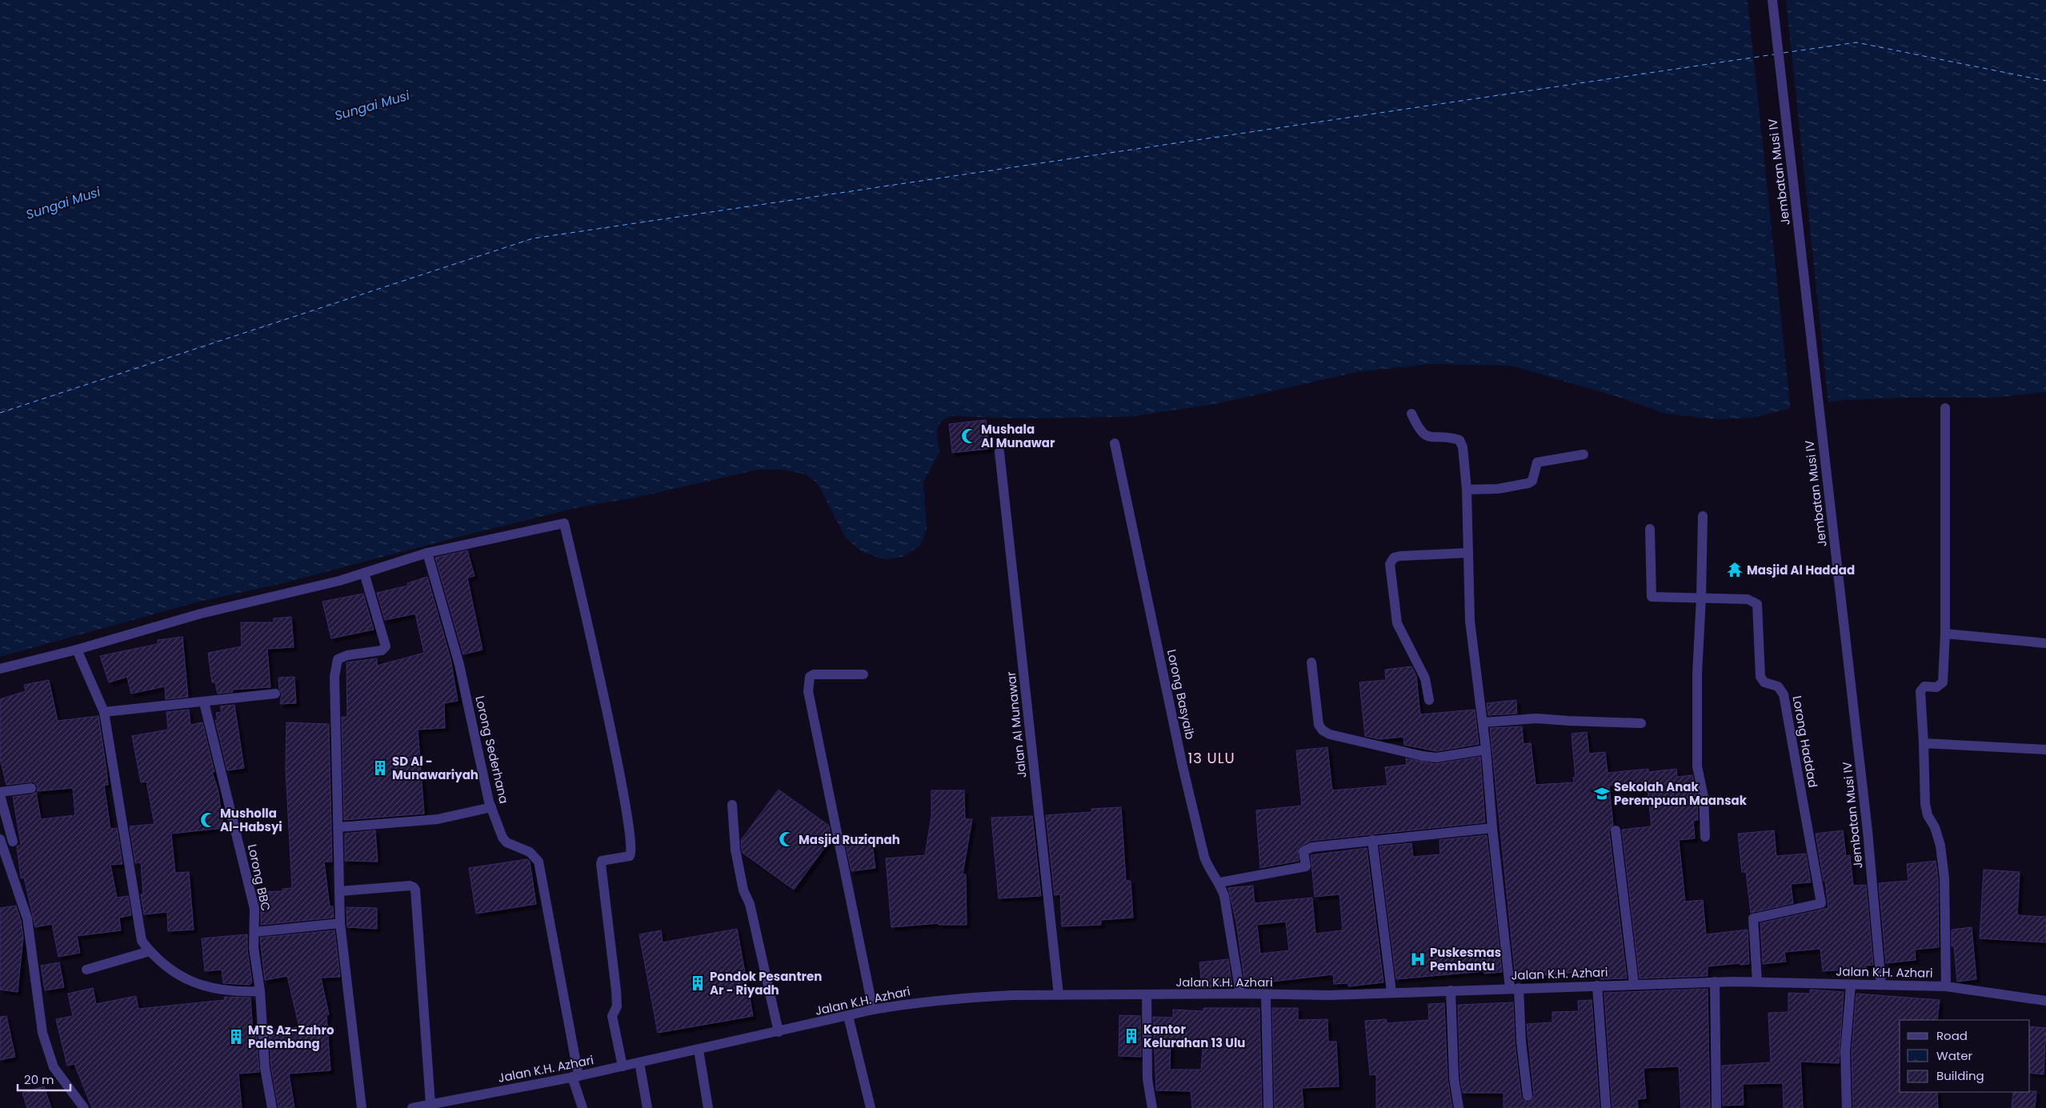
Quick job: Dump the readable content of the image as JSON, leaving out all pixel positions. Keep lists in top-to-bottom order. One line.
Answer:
{"streets":{"street":["Jembatan Musi IV","Lorong Basyaib","Jalan Al Munawar","Lorong Haddad","Lorong Sederhana","Lorong BBC","Jalan K.H. Azhari"]},"crossings":[["Jembatan Musi IV","Jalan K.H. Azhari"],["Lorong Basyaib","Jalan K.H. Azhari"],["Jalan Al Munawar","Jalan K.H. Azhari"],["Lorong Haddad","Jalan K.H. Azhari"],["Lorong Sederhana","Jalan K.H. Azhari"]],"districts":["13 ULU"],"water":["Sungai Musi"],"places":{"mosque":["Mushala Al Munawar","Musholla Al-Habsyi","Masjid Ruziqnah"],"temple":["Masjid Al Haddad"],"building":["SD Al - Munawariyah","Pondok Pesantren Ar - Riyadh","Kantor Kelurahan 13 Ulu","MTS Az-Zahro Palembang"],"school or university":["Sekolah Anak Perempuan Maansak"],"hospital":["Puskesmas Pembantu"]},"legend":["Road","Water","Building"],"scale_bar":"20 m"}
